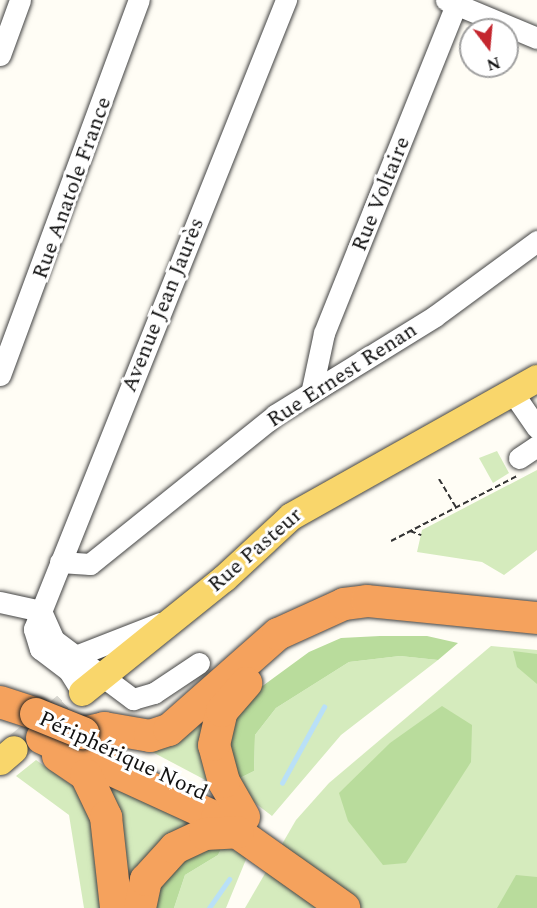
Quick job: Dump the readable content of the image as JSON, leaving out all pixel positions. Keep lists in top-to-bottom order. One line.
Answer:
{"streets":{"highway":["Périphérique Nord"],"main road":["Rue Pasteur"],"street":["Rue Anatole France","Rue Voltaire","Avenue Jean Jaurès","Rue Ernest Renan"]},"crossings":[["Rue Voltaire","Rue Ernest Renan"],["Avenue Jean Jaurès","Rue Ernest Renan"],["Avenue Jean Jaurès","Rue Pasteur"]],"north":"bottom"}
